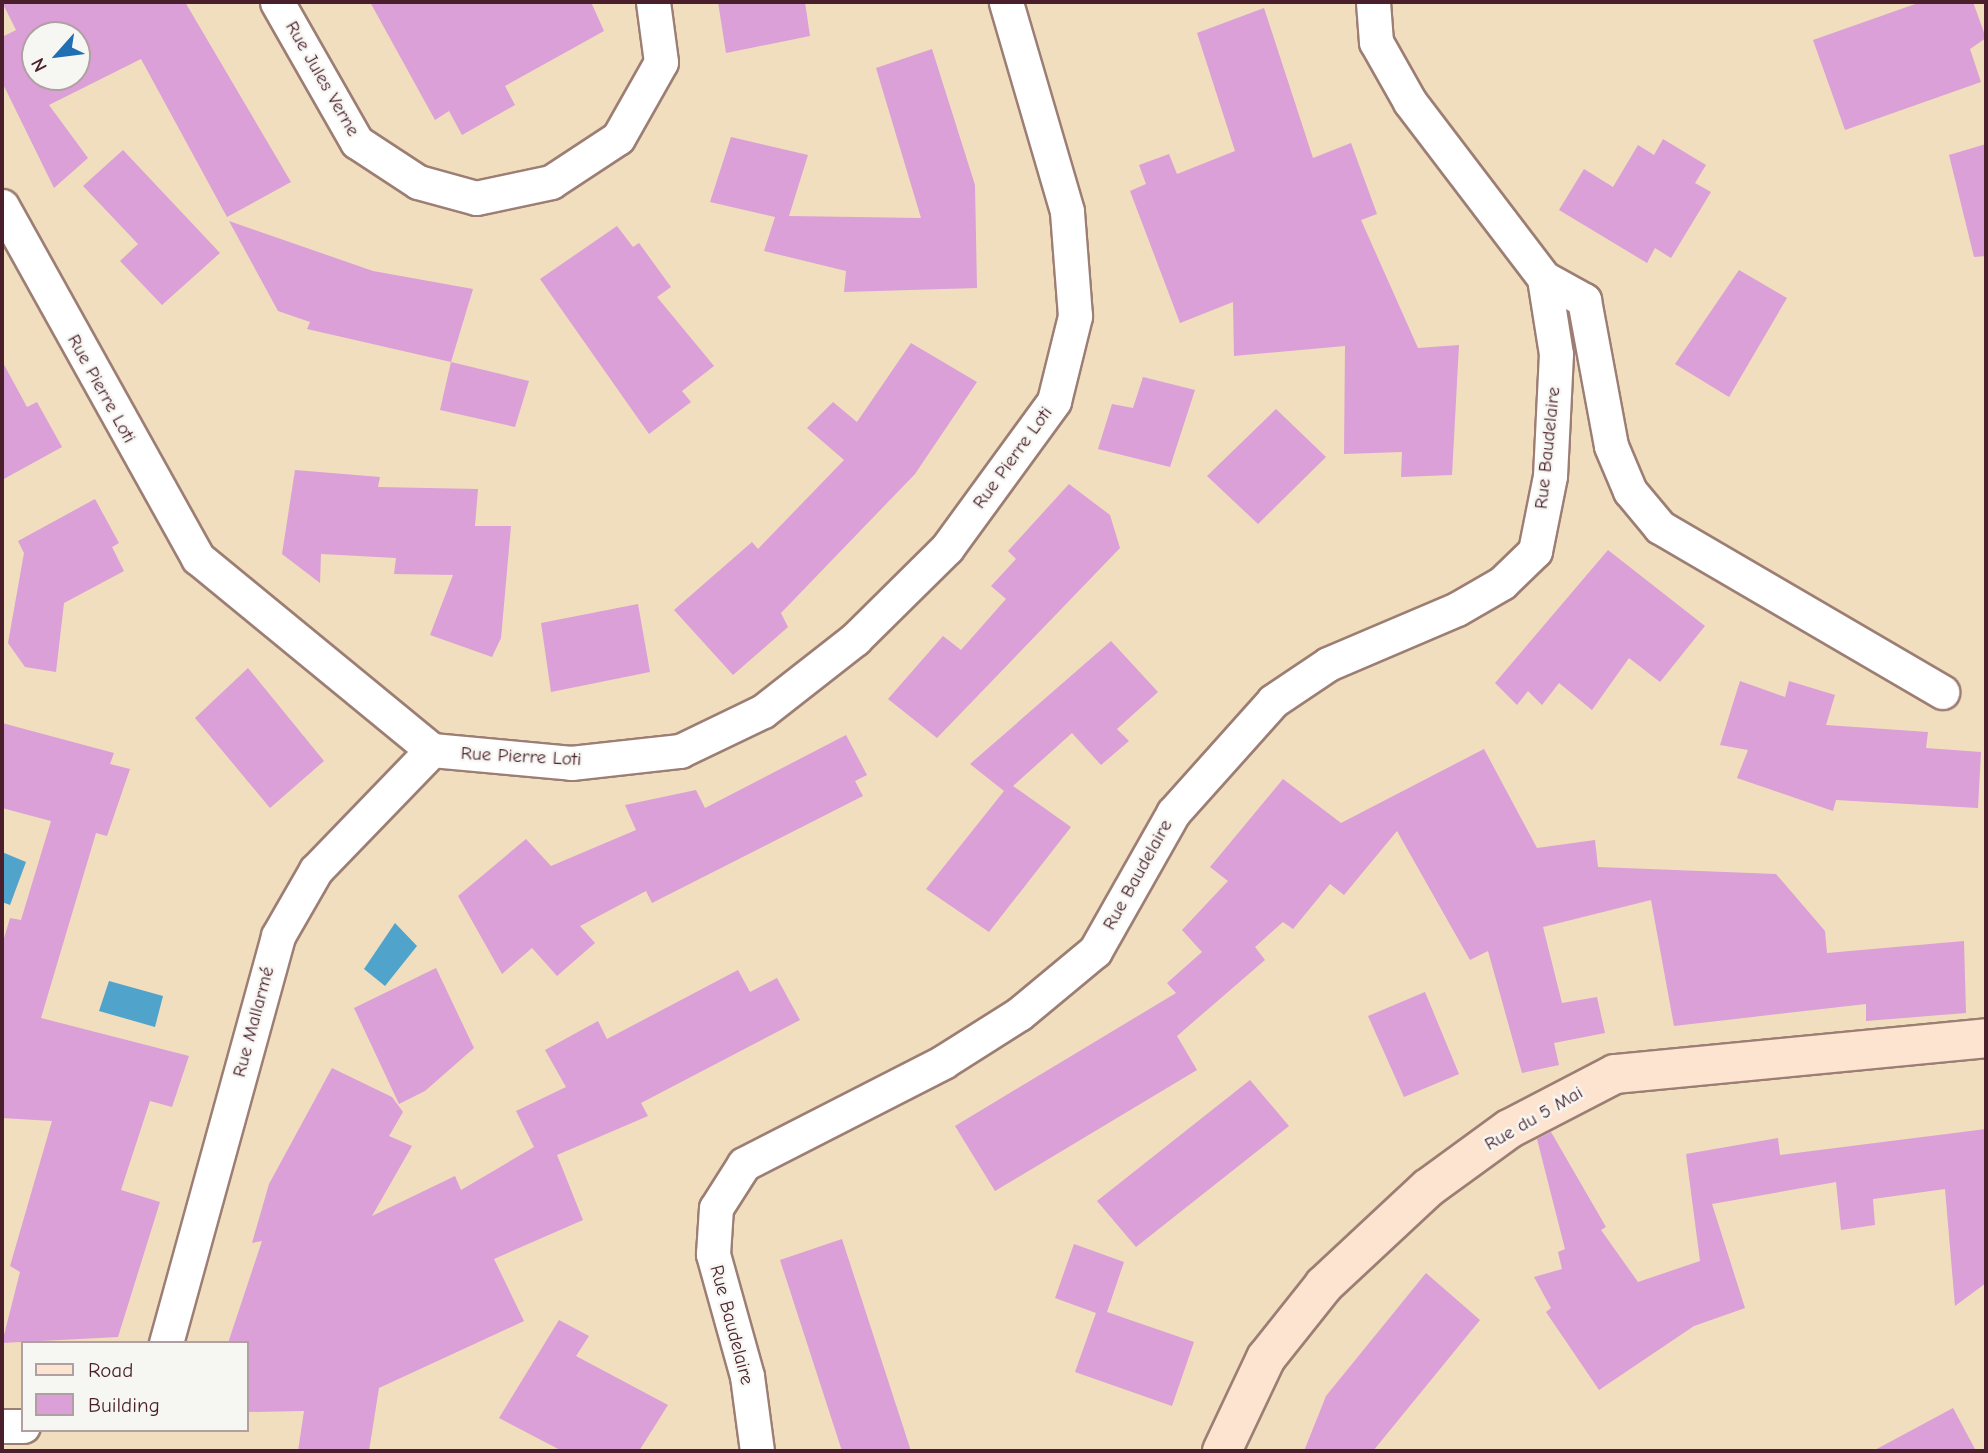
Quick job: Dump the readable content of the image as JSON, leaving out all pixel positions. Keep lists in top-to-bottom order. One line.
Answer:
{"streets":{"main road":["Rue du 5 Mai"],"street":["Rue Jules Verne","Rue Pierre Loti","Rue Baudelaire","Rue Mallarmé"]},"crossings":[["Rue Pierre Loti","Rue Mallarmé"]],"legend":["Road","Building"],"north":"bottom left"}
